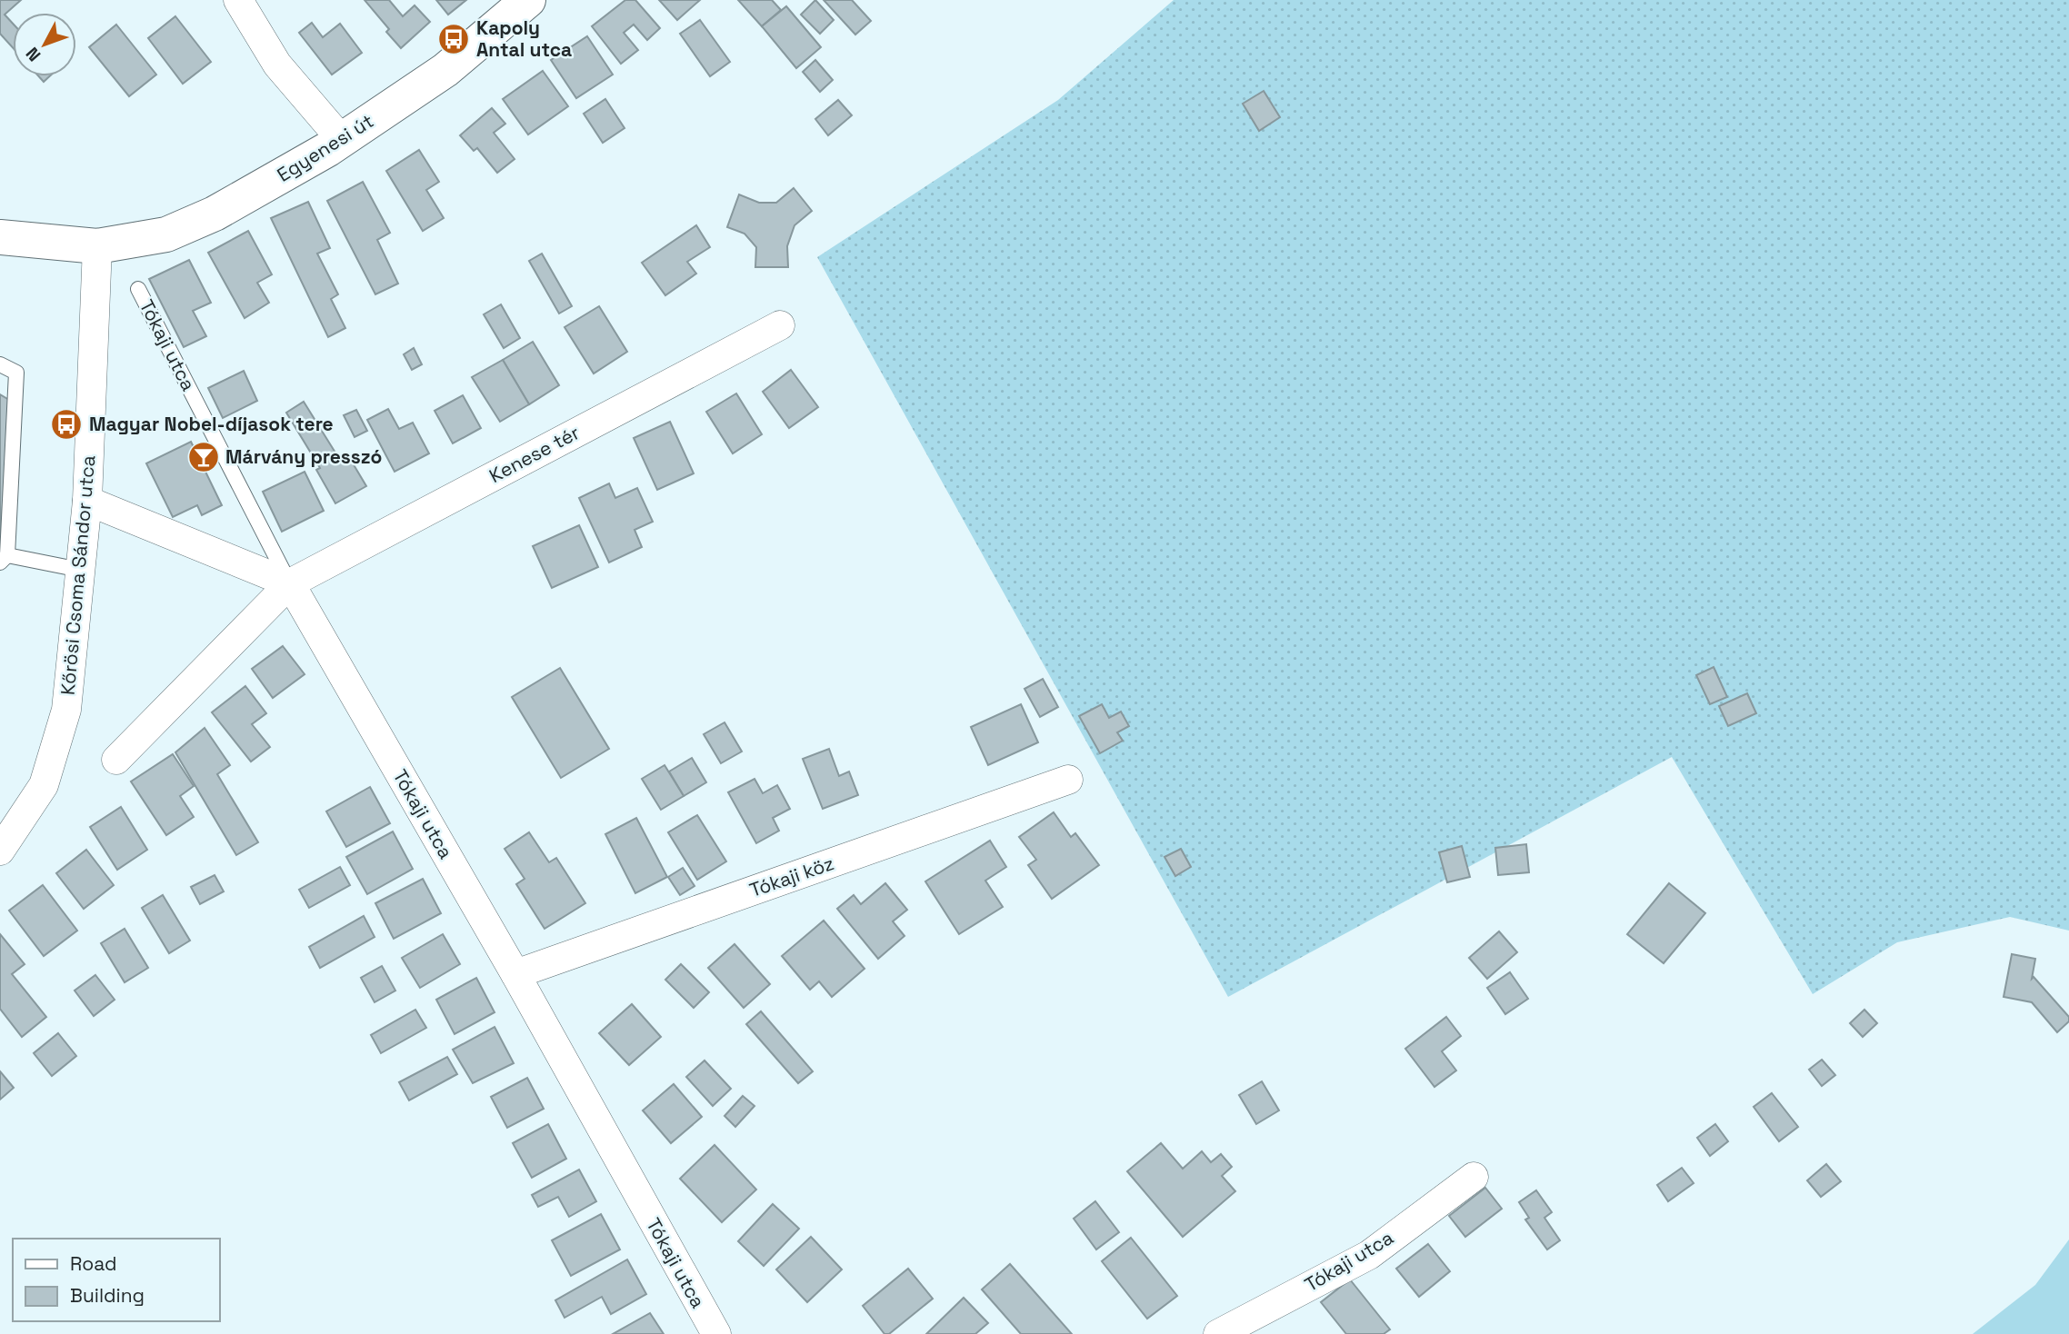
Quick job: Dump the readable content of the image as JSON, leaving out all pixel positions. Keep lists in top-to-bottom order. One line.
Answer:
{"streets":{"street":["Egyenesi út","Tókaji utca","Kenese tér","Kőrösi Csoma Sándor utca","Tókaji köz"]},"crossings":[["Egyenesi út","Kőrösi Csoma Sándor utca"],["Tókaji utca","Kenese tér"],["Tókaji utca","Tókaji köz"]],"places":{"bus stop":["Kapoly Antal utca","Magyar Nobel-díjasok tere"],"bar":["Márvány presszó"]},"legend":["Road","Building"],"north":"bottom left"}
